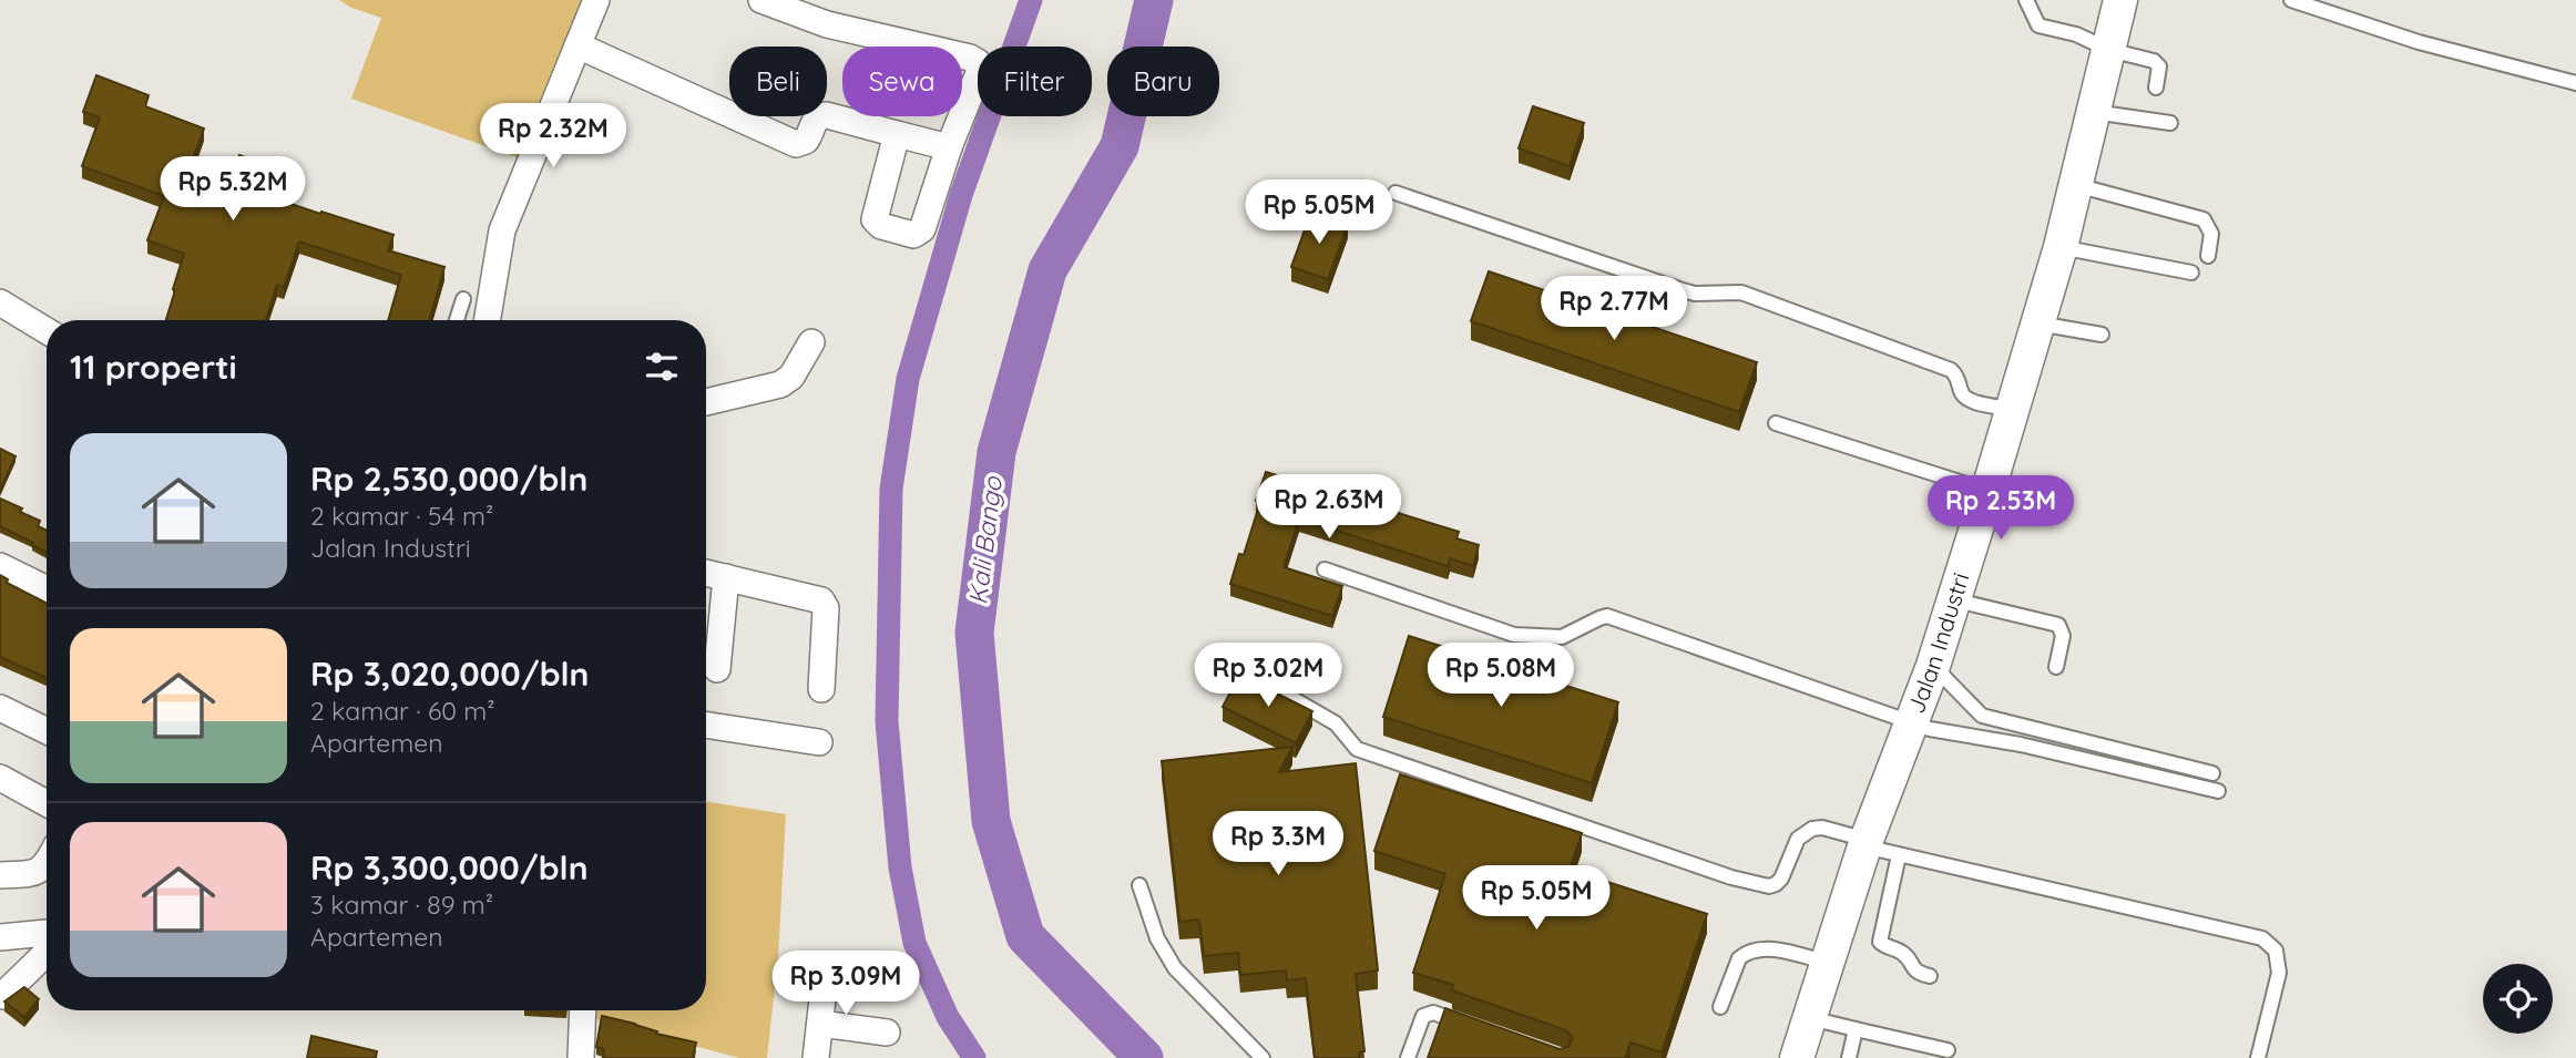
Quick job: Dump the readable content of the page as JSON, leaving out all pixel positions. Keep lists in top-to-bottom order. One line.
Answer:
{"streets":{"street":["Jalan Industri"]},"water":["Kali Bango"],"page":{"chip":["Beli","Sewa","Filter","Baru"],"price":["Rp 2.32M","Rp 5.32M","Rp 5.05M","Rp 2.77M","Rp 2.63M","Rp 2.53M","Rp 3.02M","Rp 5.08M","Rp 3.3M","Rp 5.05M","Rp 3.09M"],"heading":"11 properti","list":[{"name":"Rp 2,530,000/bln","note":"2 kamar · 54 m² · Jalan Industri"},{"name":"Rp 3,020,000/bln","note":"2 kamar · 60 m² · Apartemen"},{"name":"Rp 3,300,000/bln","note":"3 kamar · 89 m² · Apartemen"}]}}
